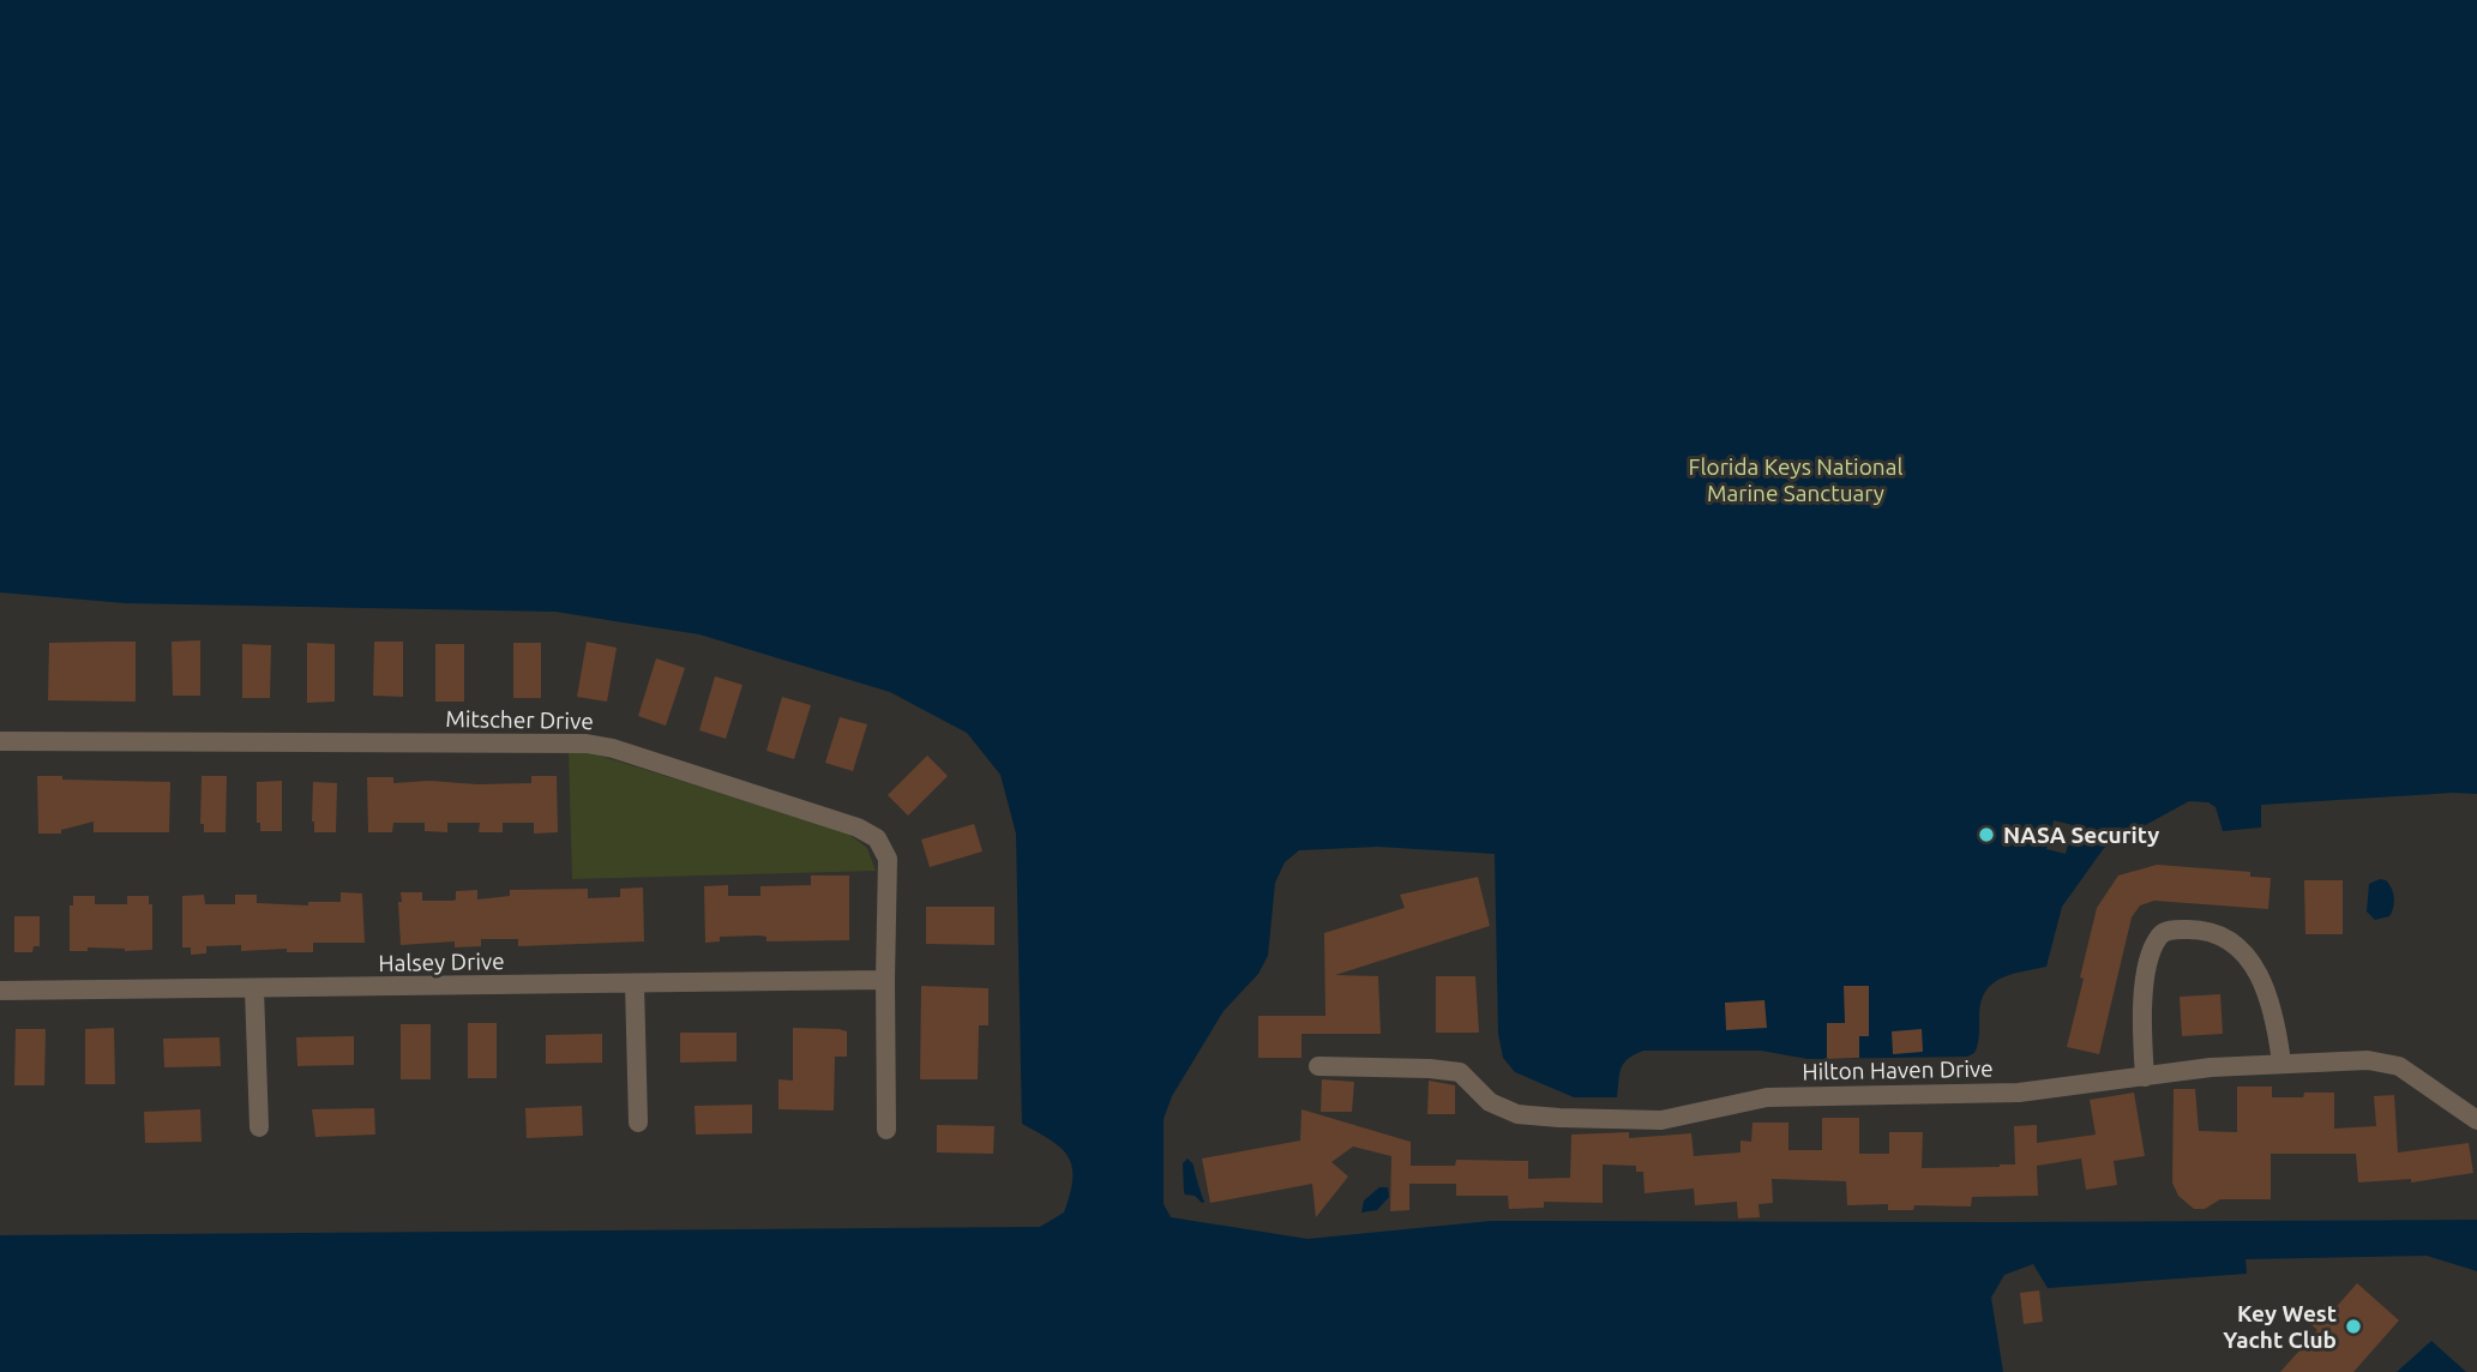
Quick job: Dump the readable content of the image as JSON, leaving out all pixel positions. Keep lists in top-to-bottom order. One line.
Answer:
{"streets":{"street":["Mitscher Drive","Halsey Drive","Hilton Haven Drive"]},"crossings":[["Mitscher Drive","Halsey Drive"]],"parks":["Florida Keys National Marine Sanctuary"],"places":["NASA Security","Key West Yacht Club"]}
